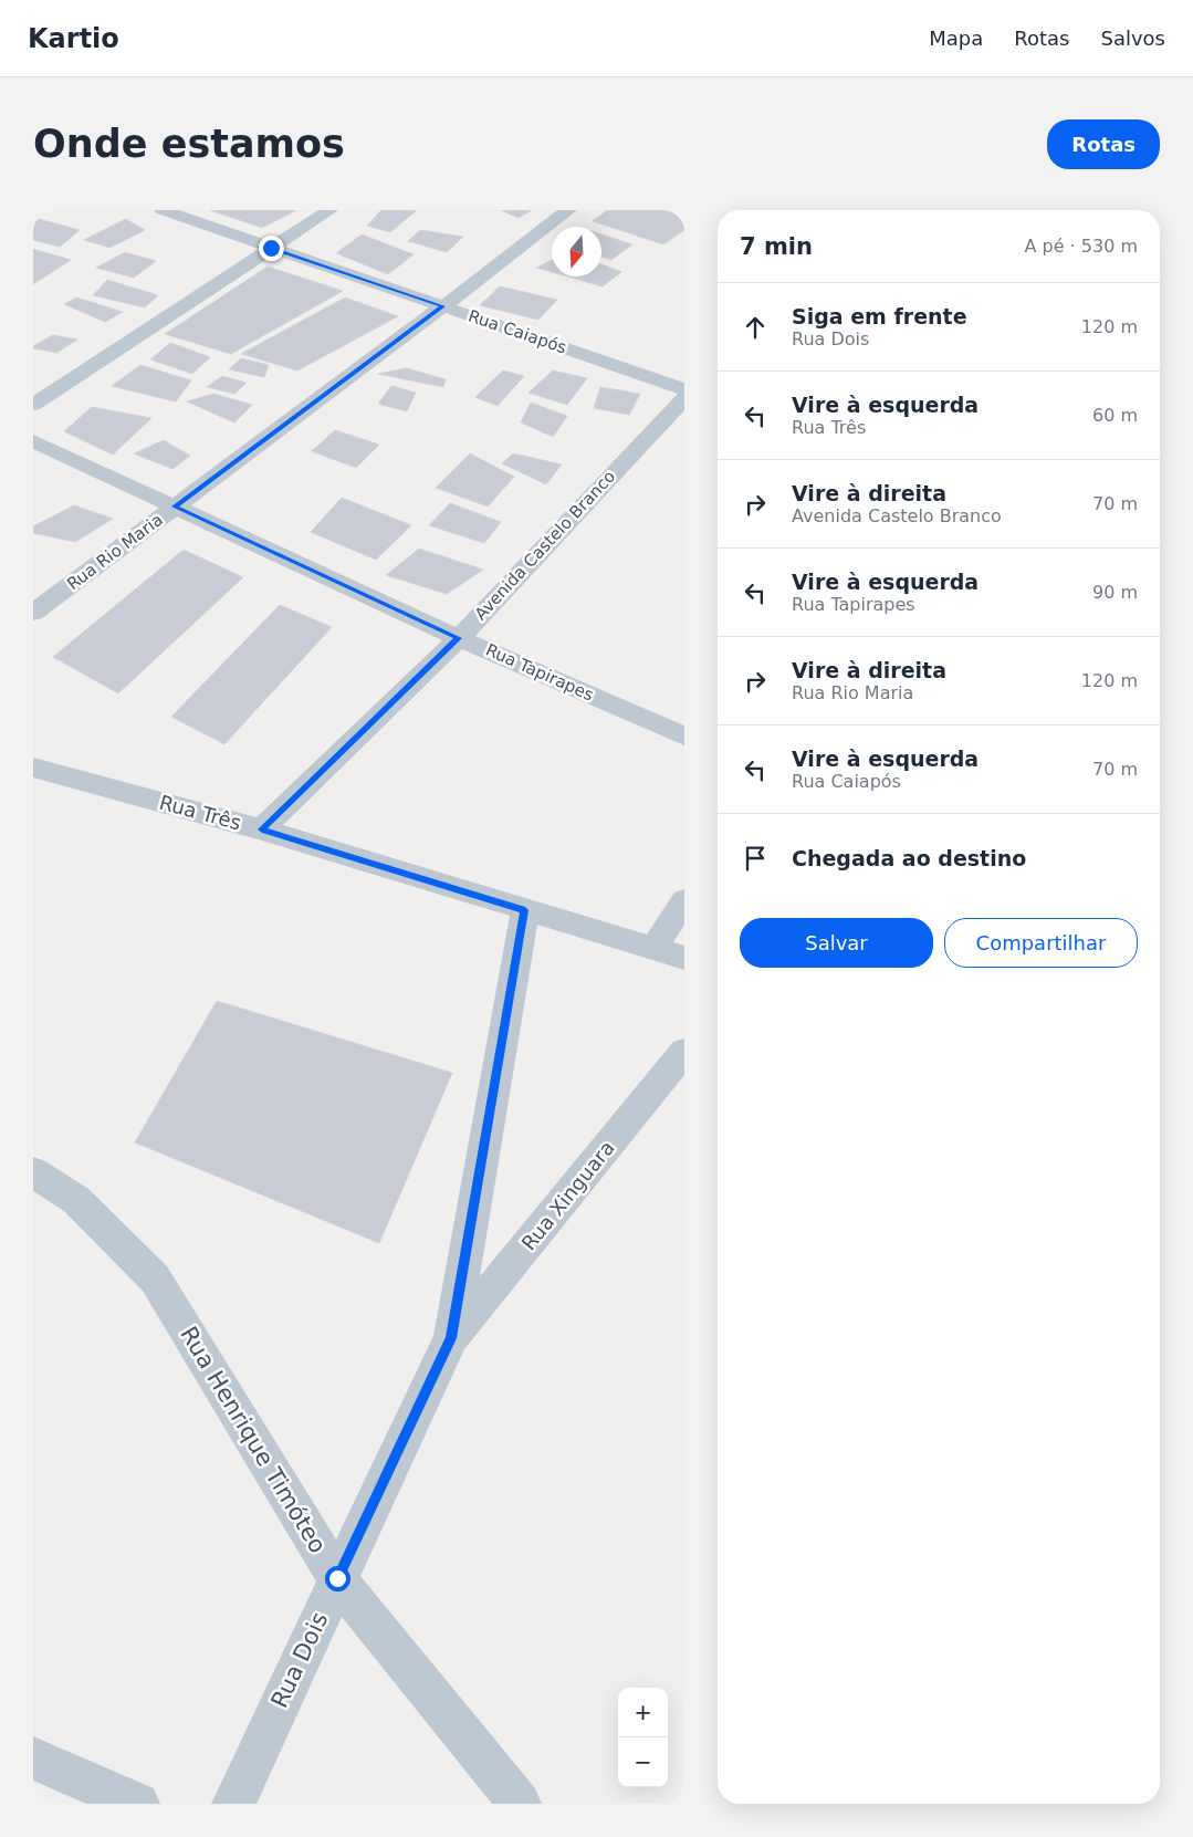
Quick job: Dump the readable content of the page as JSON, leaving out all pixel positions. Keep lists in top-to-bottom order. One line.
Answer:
{"streets":{"street":["Rua Caiapós","Avenida Castelo Branco","Rua Rio Maria","Rua Tapirapes","Rua Três","Rua Xinguara","Rua Henrique Timóteo","Rua Dois"]},"crossings":[["Rua Caiapós","Rua Rio Maria"],["Avenida Castelo Branco","Rua Tapirapes"],["Avenida Castelo Branco","Rua Três"],["Rua Rio Maria","Rua Tapirapes"],["Rua Três","Rua Dois"],["Rua Xinguara","Rua Dois"],["Rua Henrique Timóteo","Rua Dois"]],"north":"bottom","page":{"header":"Kartio","nav":["Mapa","Rotas","Salvos"],"buttons":["Rotas",["Salvar","Compartilhar"]],"title":"Onde estamos","heading":["7 min","A pé · 530 m"],"list":[["Siga em frente","Rua Dois","120 m"],["Vire à esquerda","Rua Três","60 m"],["Vire à direita","Avenida Castelo Branco","70 m"],["Vire à esquerda","Rua Tapirapes","90 m"],["Vire à direita","Rua Rio Maria","120 m"],["Vire à esquerda","Rua Caiapós","70 m"],"Chegada ao destino"],"map_buttons":["+","−"]}}
